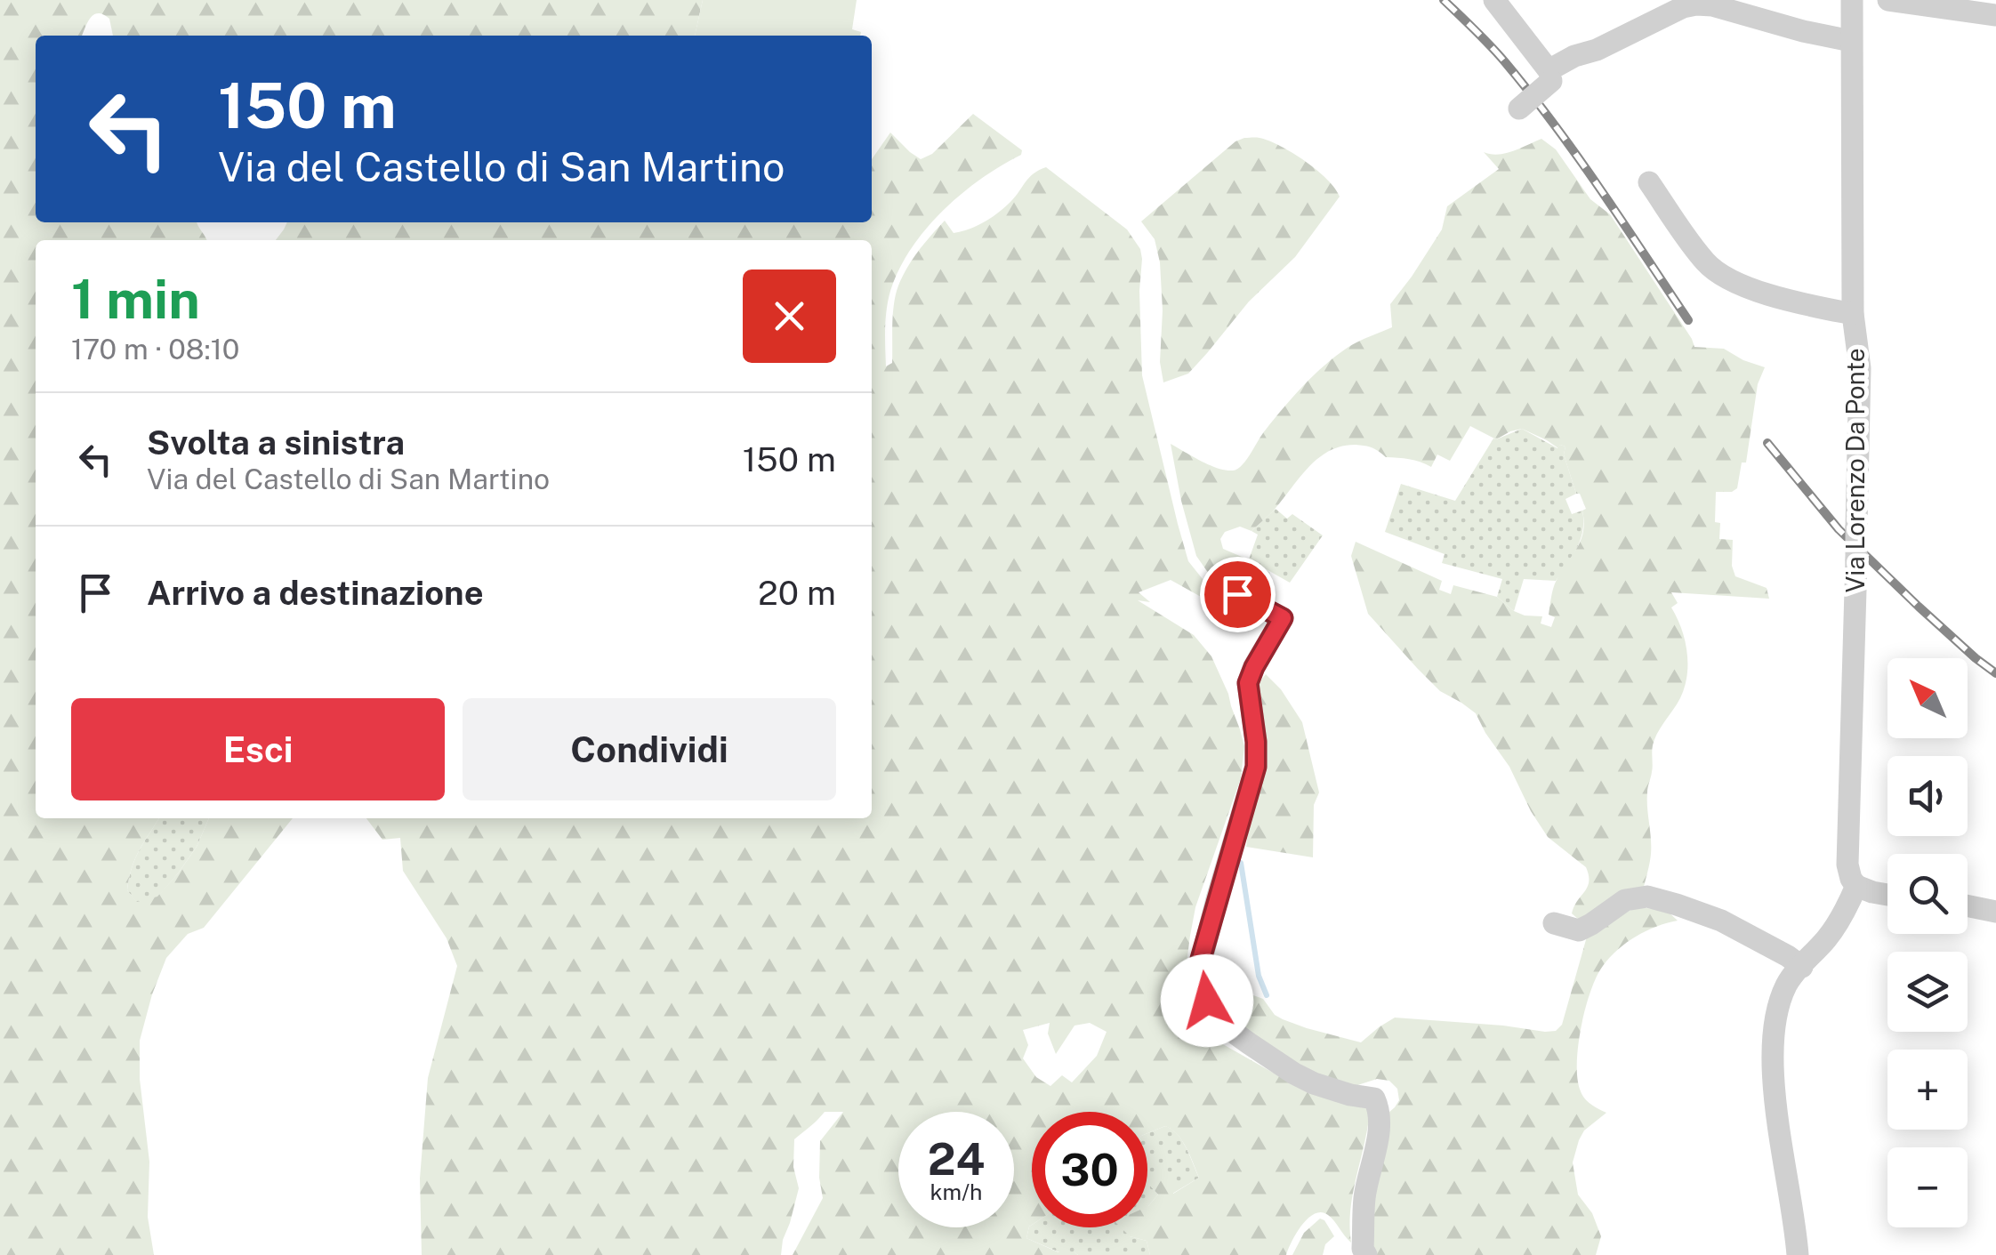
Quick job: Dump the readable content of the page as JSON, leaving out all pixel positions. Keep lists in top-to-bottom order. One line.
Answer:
{"streets":{"street":["Via Lorenzo Da Ponte"]},"north":"top left","page":{"turn":["150 m","Via del Castello di San Martino"],"heading":["1 min","170 m · 08:10"],"list":[{"name":"Svolta a sinistra","note":"Via del Castello di San Martino","value":"150 m"},{"name":"Arrivo a destinazione","value":"20 m"}],"map_buttons":["+","−"],"buttons":["Esci","Condividi"],"speed":"24 km/h","limit":"30"}}
